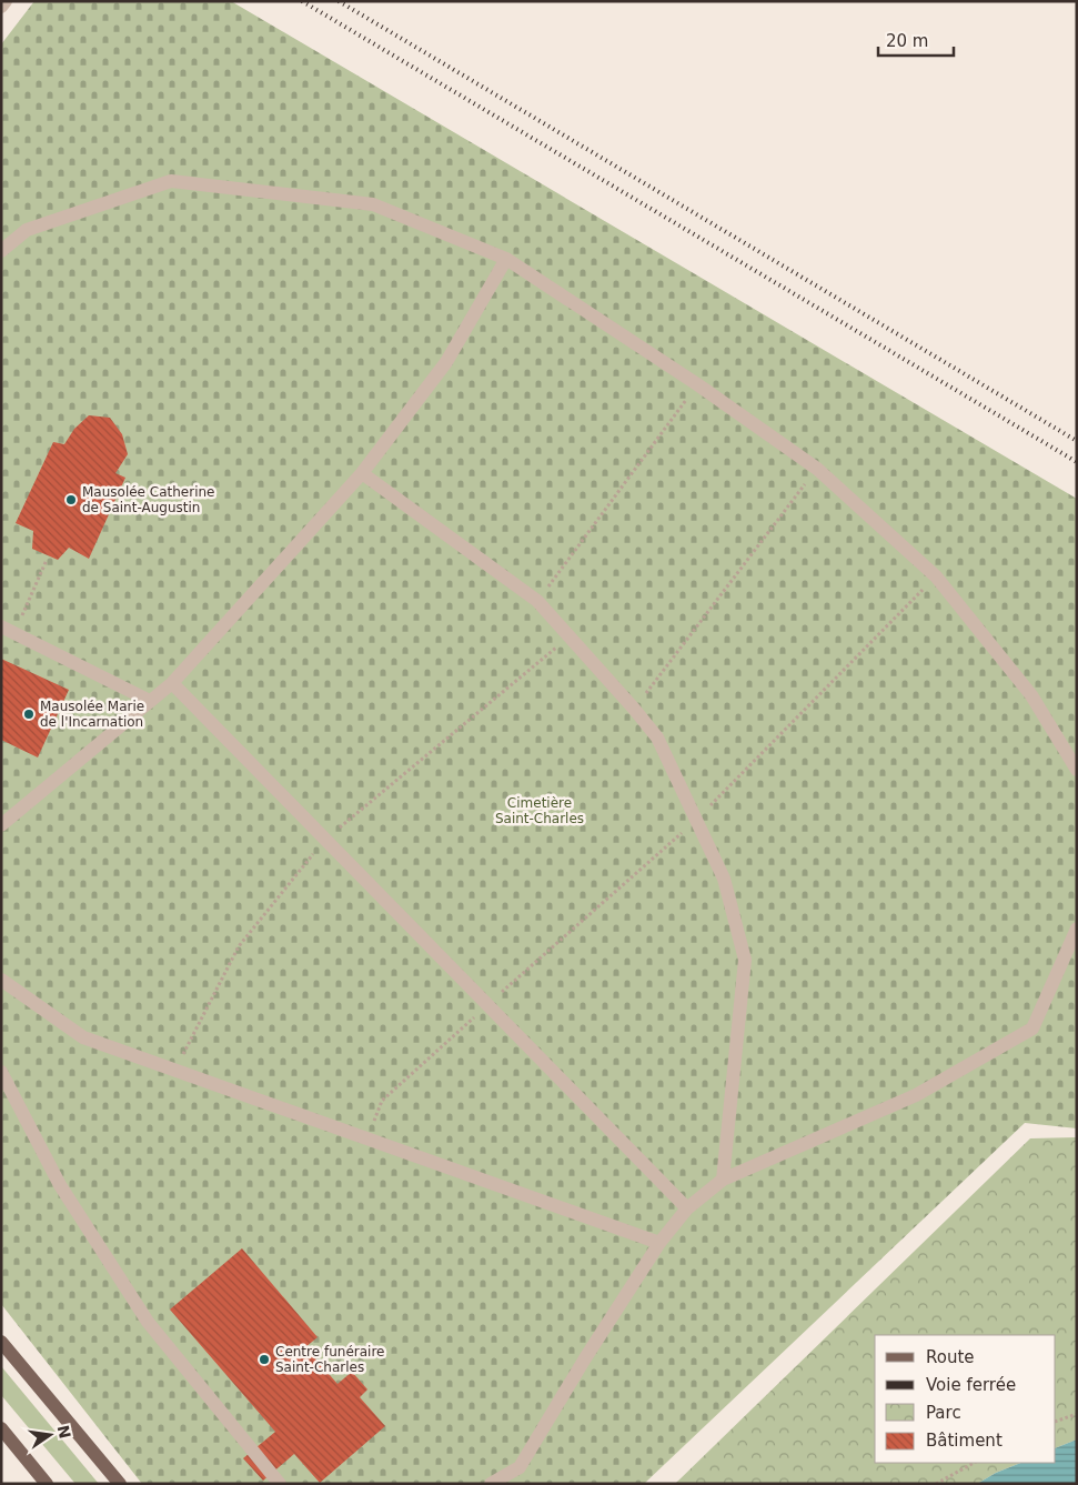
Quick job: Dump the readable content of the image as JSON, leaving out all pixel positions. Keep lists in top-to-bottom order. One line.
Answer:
{"parks":["Cimetière Saint-Charles"],"places":["Mausolée Catherine de Saint-Augustin","Mausolée Marie de l'Incarnation","Centre funéraire Saint-Charles"],"legend":["Route","Voie ferrée","Parc","Bâtiment"],"scale_bar":"20 m","north":"right"}
